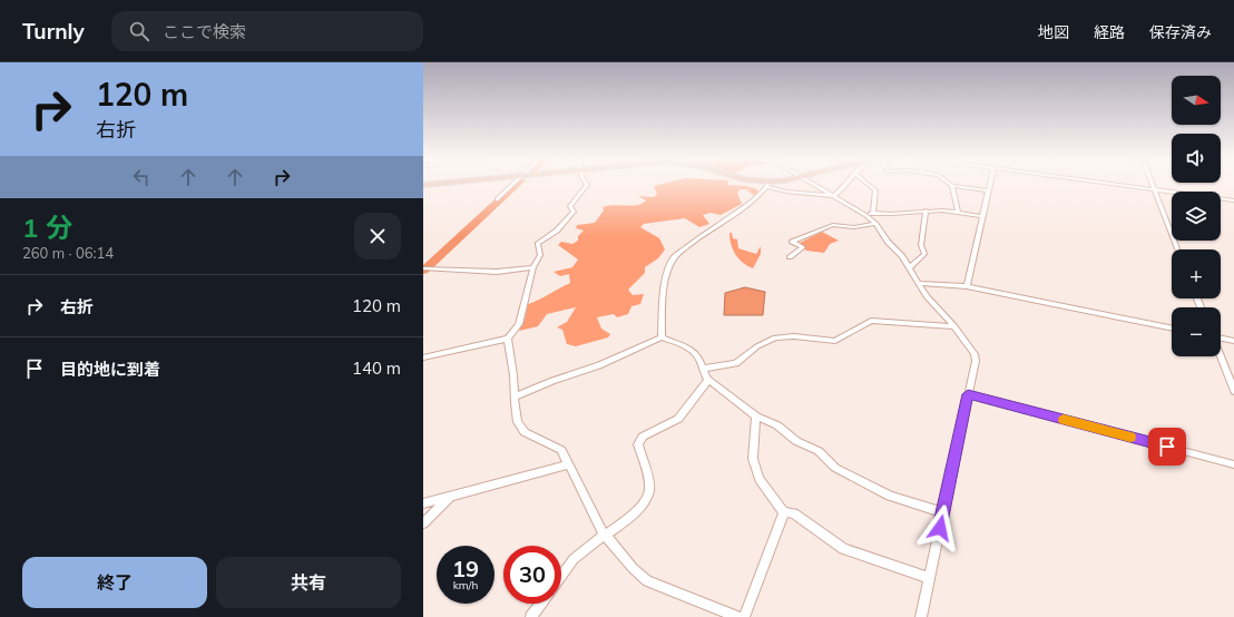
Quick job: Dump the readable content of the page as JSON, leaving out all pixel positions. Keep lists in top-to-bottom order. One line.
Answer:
{"north":"right","page":{"header":"Turnly","search":"ここで検索","nav":["地図","経路","保存済み"],"turn":["120 m","右折"],"map_buttons":["+","−"],"heading":["1 分","260 m · 06:14"],"list":[{"name":"右折","value":"120 m"},{"name":"目的地に到着","value":"140 m"}],"speed":"19 km/h","limit":"30","buttons":["終了","共有"]}}
